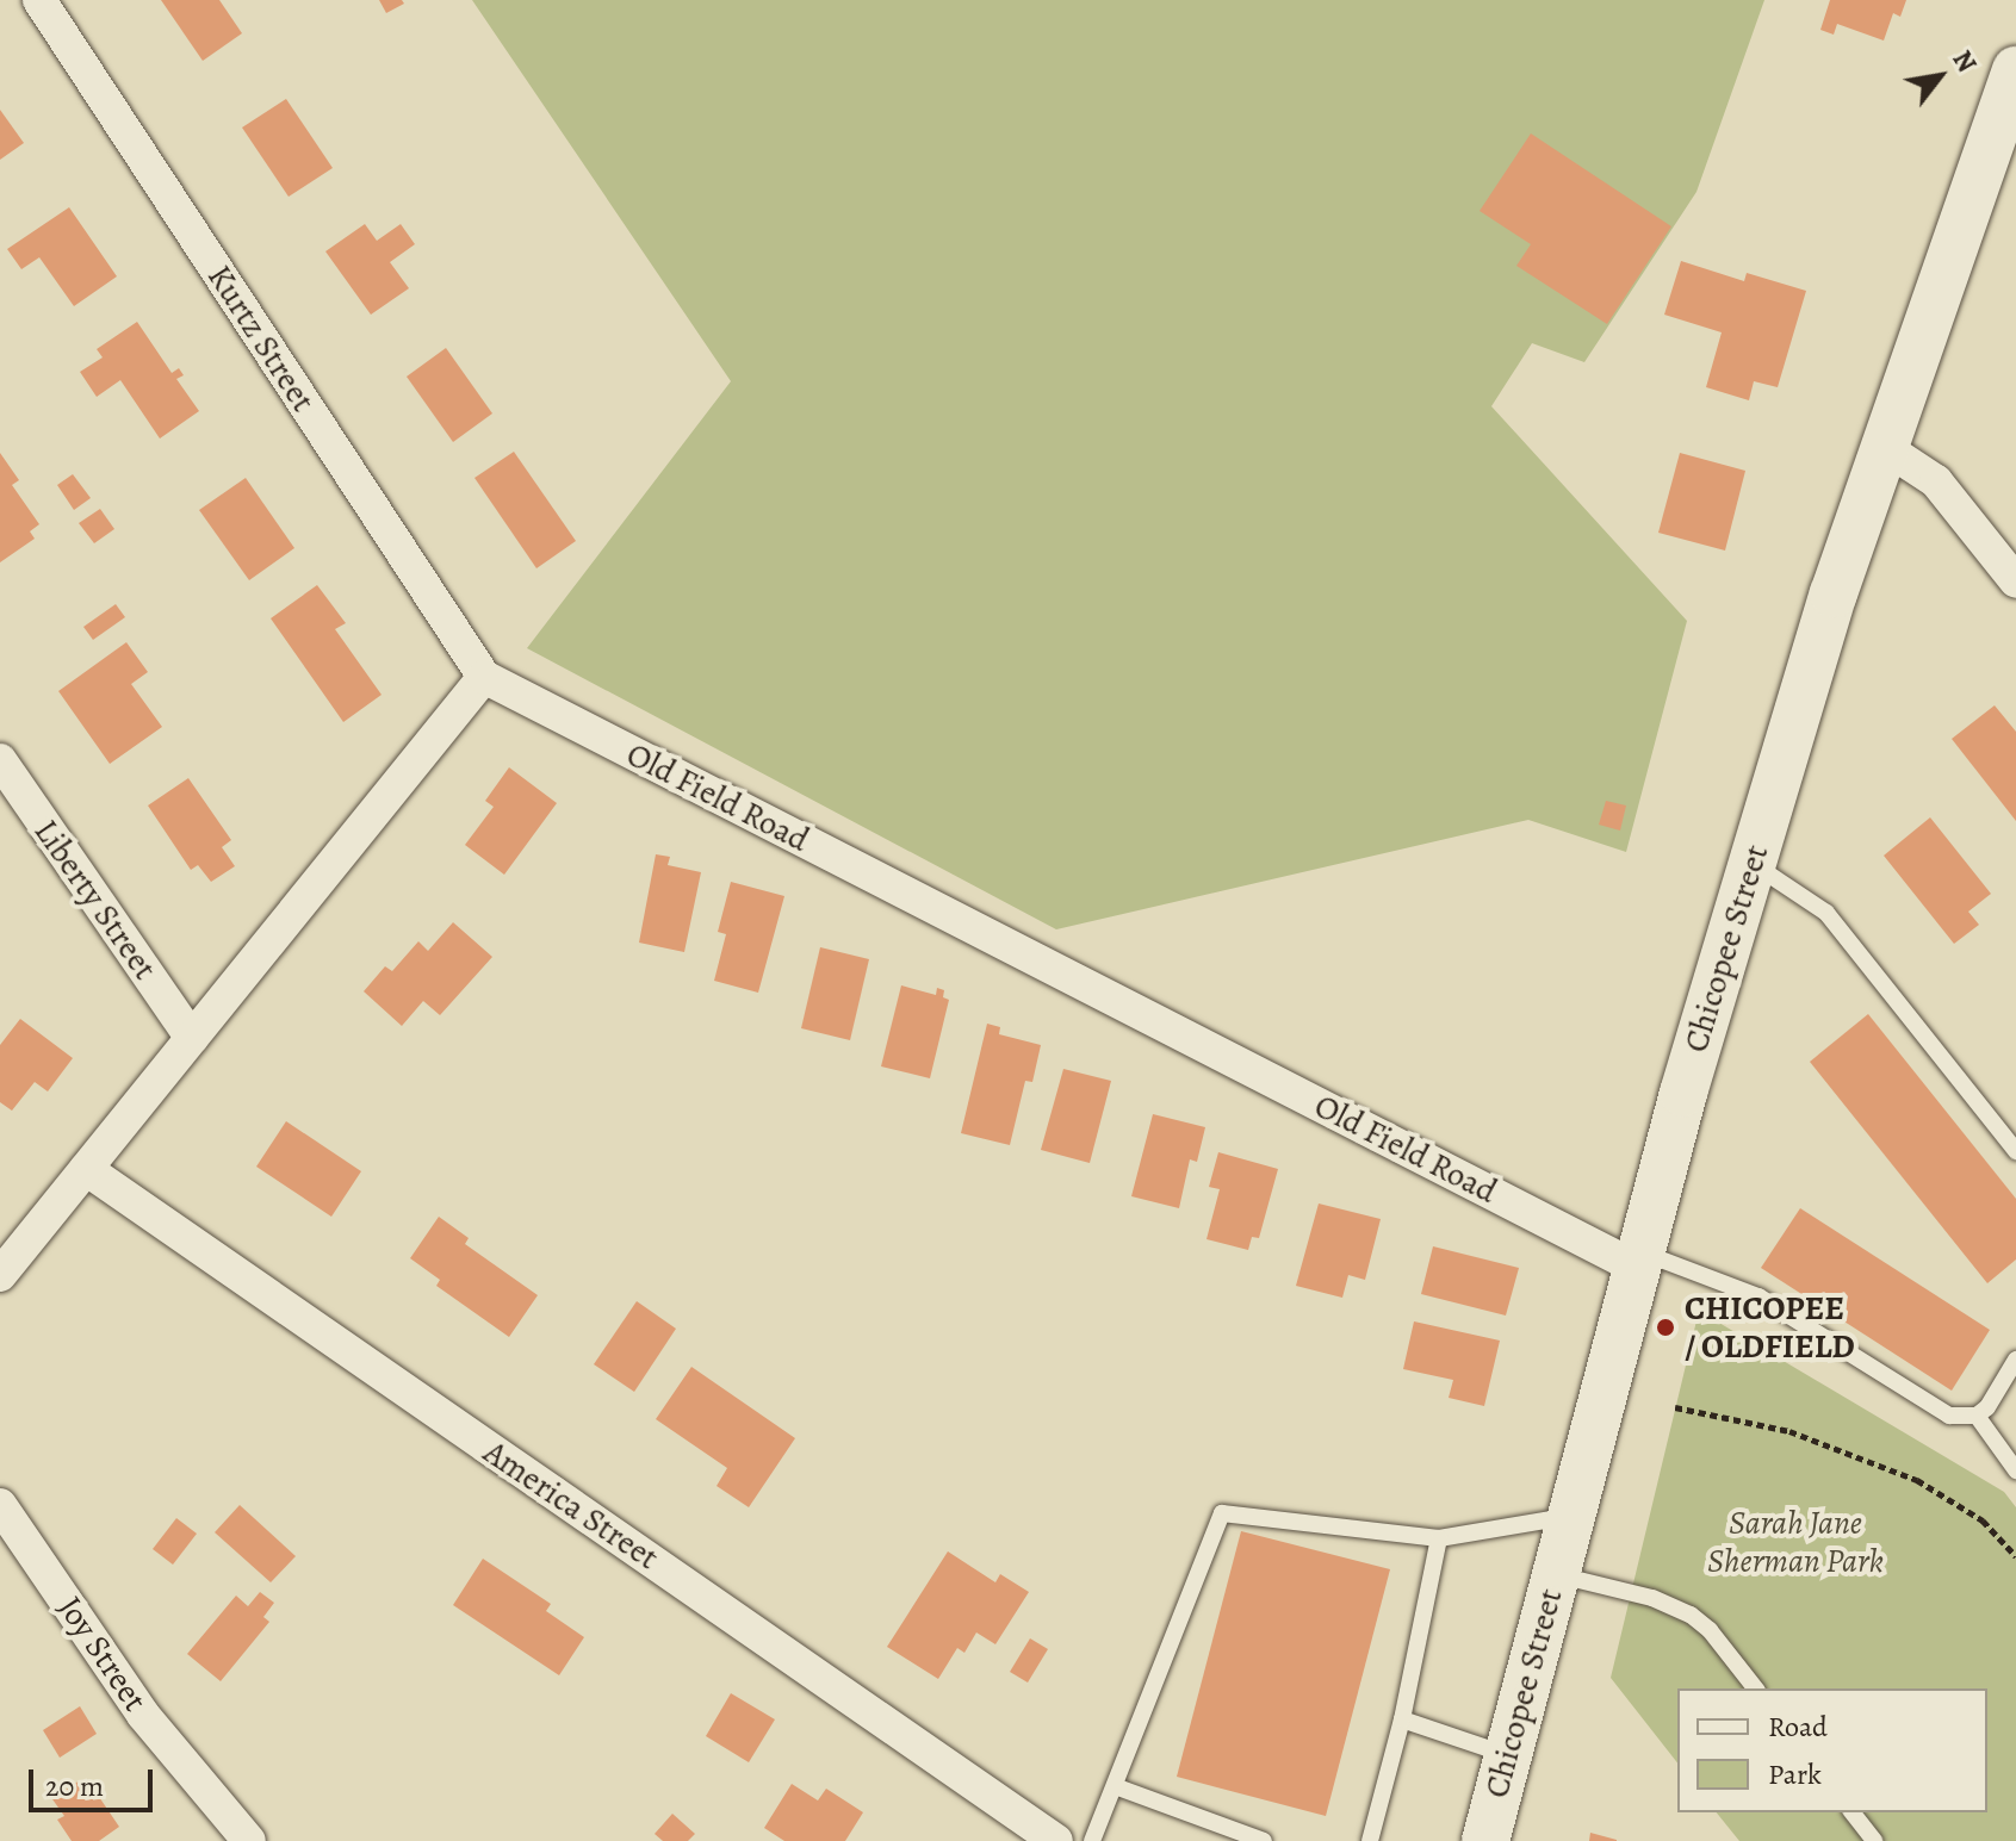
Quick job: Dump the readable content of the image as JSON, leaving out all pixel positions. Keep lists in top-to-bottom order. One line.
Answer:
{"streets":{"main road":["Chicopee Street"],"street":["Kurtz Street","Old Field Road","Liberty Street","America Street","Joy Street"]},"crossings":[["Kurtz Street","Old Field Road"],["Old Field Road","Chicopee Street"]],"parks":["Sarah Jane Sherman Park"],"places":["CHICOPEE / OLDFIELD"],"legend":["Road","Park"],"scale_bar":"20 m","north":"top right"}
